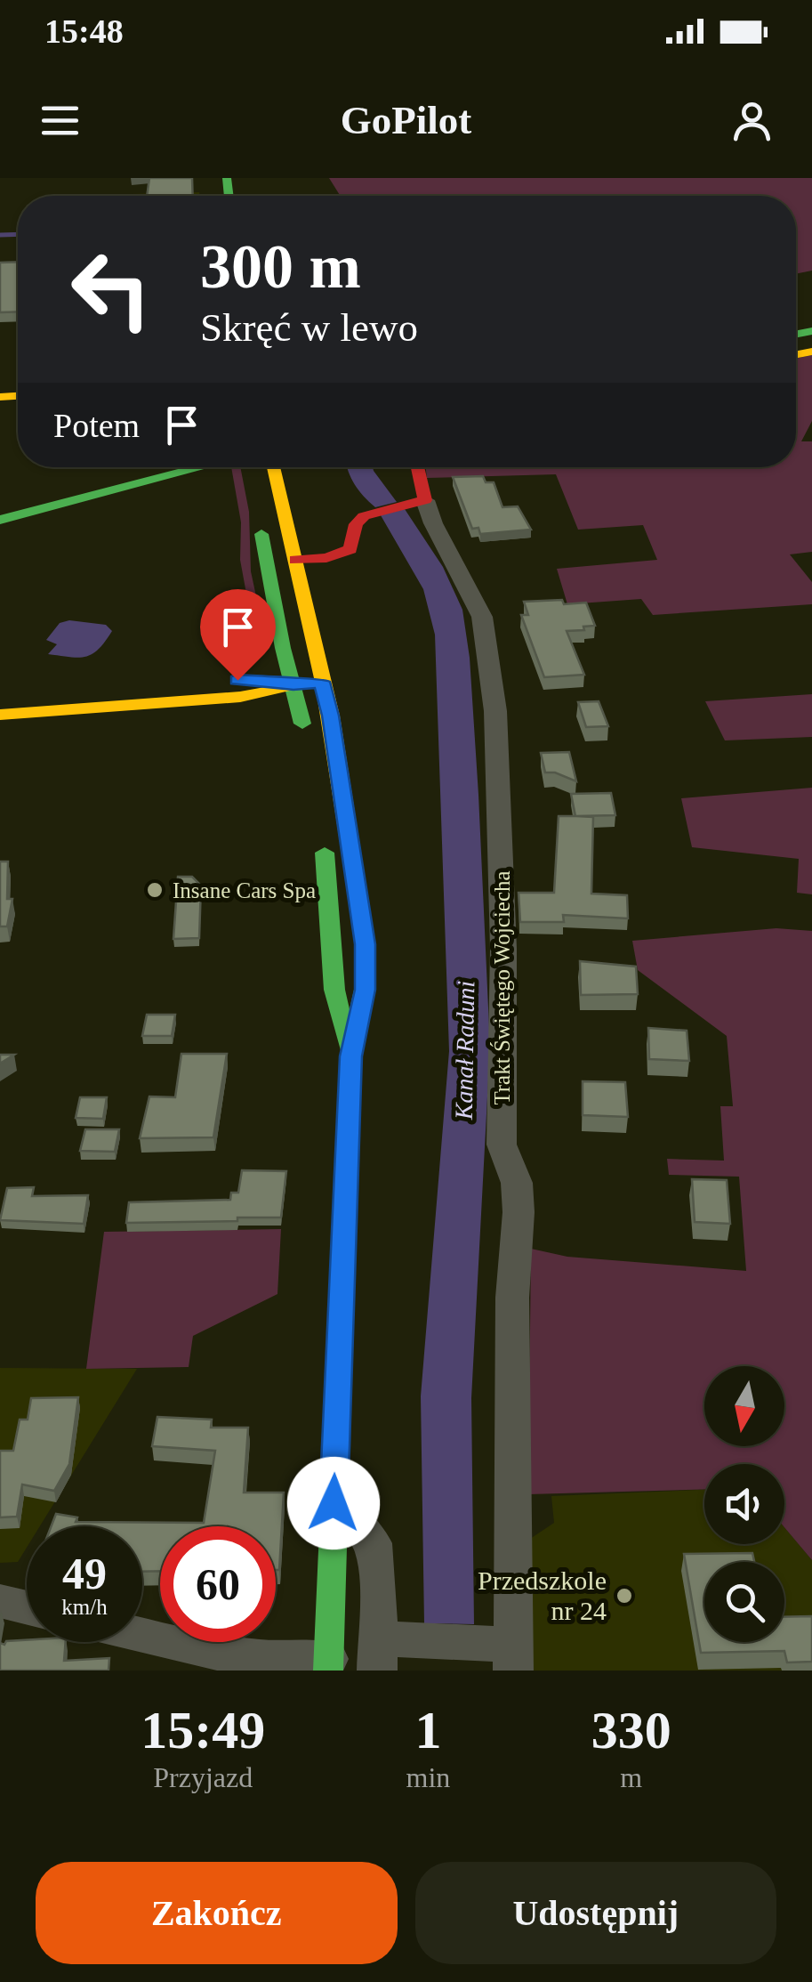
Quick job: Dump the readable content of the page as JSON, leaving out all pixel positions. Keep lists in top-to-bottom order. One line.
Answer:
{"streets":{"street":["Trakt Świętego Wojciecha"]},"water":["Kanał Raduni"],"places":["Insane Cars Spa","Przedszkole nr 24"],"north":"bottom","page":{"status":"15:48","header":"GoPilot","turn":["300 m","Skręć w lewo"],"then":"Potem","speed":"49 km/h","limit":"60","eta":["15:49","Przyjazd","1","min","330","m"],"buttons":["Zakończ","Udostępnij"]}}
